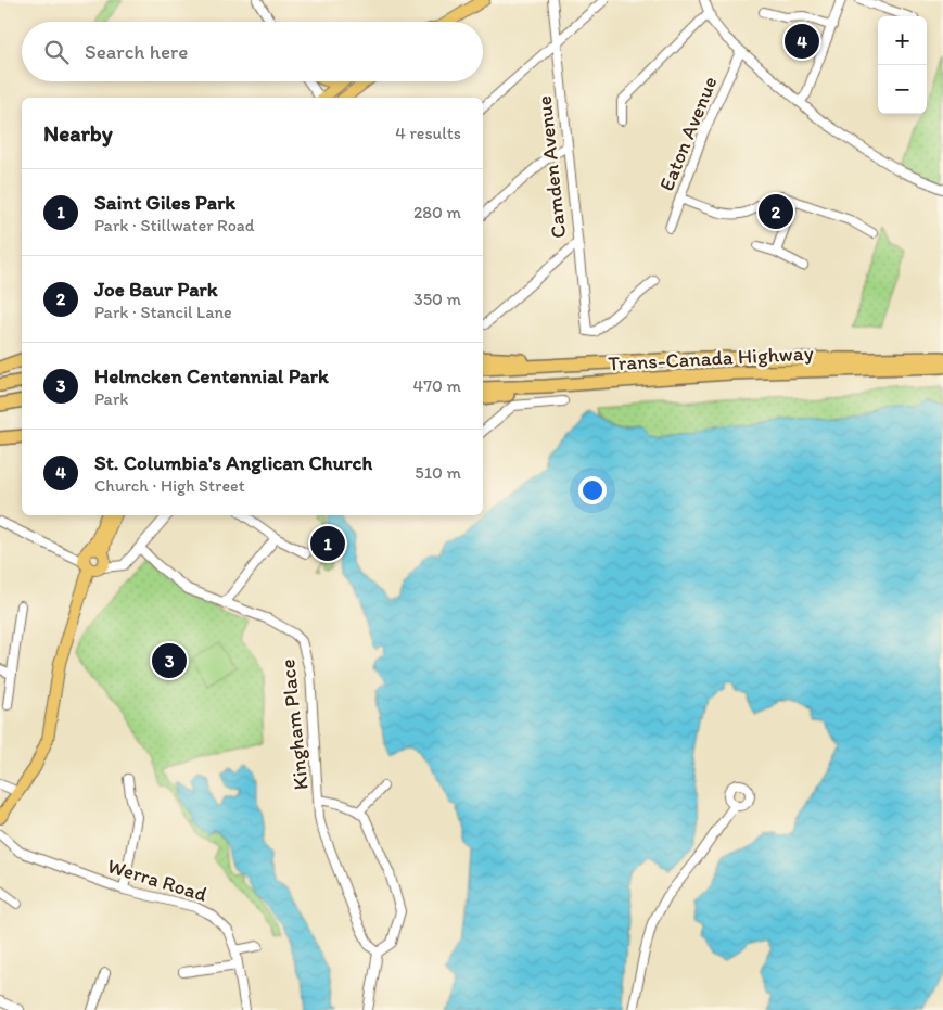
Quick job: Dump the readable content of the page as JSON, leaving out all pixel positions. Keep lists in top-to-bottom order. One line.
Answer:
{"streets":{"highway":["Trans-Canada Highway"],"street":["Eaton Avenue","Camden Avenue","Kingham Place","Werra Road"]},"page":{"map_buttons":["+","−"],"pins":["4","2","1","3"],"search":"Search here","heading":["Nearby","4 results"],"list":[{"mark":"1","name":"Saint Giles Park","note":"Park · Stillwater Road","value":"280 m"},{"mark":"2","name":"Joe Baur Park","note":"Park · Stancil Lane","value":"350 m"},{"mark":"3","name":"Helmcken Centennial Park","note":"Park","value":"470 m"},{"mark":"4","name":"St. Columbia's Anglican Church","note":"Church · High Street","value":"510 m"}]}}
